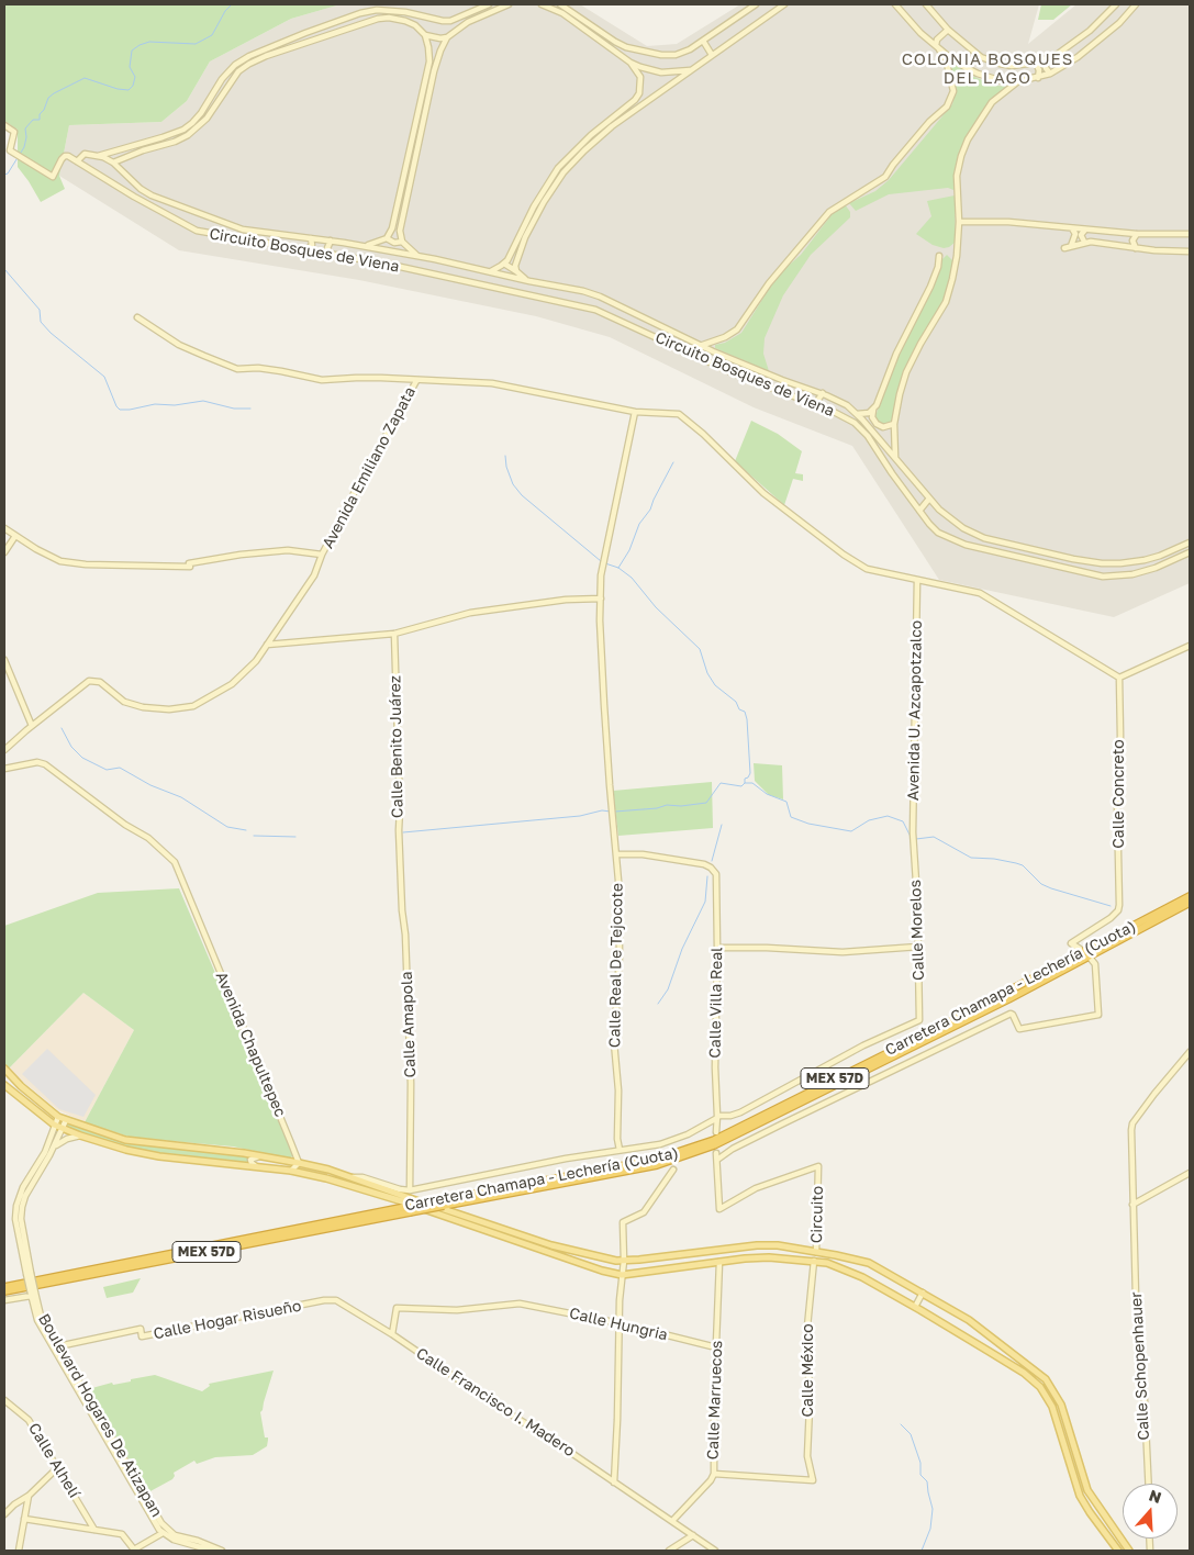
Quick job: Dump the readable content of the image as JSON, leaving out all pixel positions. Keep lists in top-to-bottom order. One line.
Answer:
{"streets":{"highway":["Carretera Chamapa - Lechería (Cuota)","MEX 57D"],"street":["Circuito Bosques de Viena","Avenida Emiliano Zapata","Avenida U. Azcapotzalco","Calle Benito Juárez","Calle Concreto","Calle Morelos","Calle Real De Tejocote","Calle Villa Real","Calle Amapola","Avenida Chapultepec","Circuito","Calle Hogar Risueño","Calle Hungria","Calle Schopenhauer","Calle México","Calle Marruecos","Calle Francisco I. Madero","Boulevard Hogares De Atizapan","Calle Alhelí"]},"crossings":[["Avenida Emiliano Zapata","Avenida U. Azcapotzalco"],["Avenida Emiliano Zapata","Calle Concreto"],["Avenida Emiliano Zapata","Calle Real De Tejocote"],["Avenida U. Azcapotzalco","Calle Morelos"],["Calle Benito Juárez","Calle Amapola"],["Calle Morelos","Calle Villa Real"],["Calle Real De Tejocote","Calle Villa Real"],["Calle Hogar Risueño","Calle Francisco I. Madero"],["Calle Hogar Risueño","Boulevard Hogares De Atizapan"],["Calle Hungria","Calle Marruecos"],["Calle Hungria","Calle Francisco I. Madero"],["Calle México","Calle Marruecos"],["Calle Marruecos","Calle Francisco I. Madero"]],"districts":["COLONIA BOSQUES DEL LAGO"],"north":"top"}
